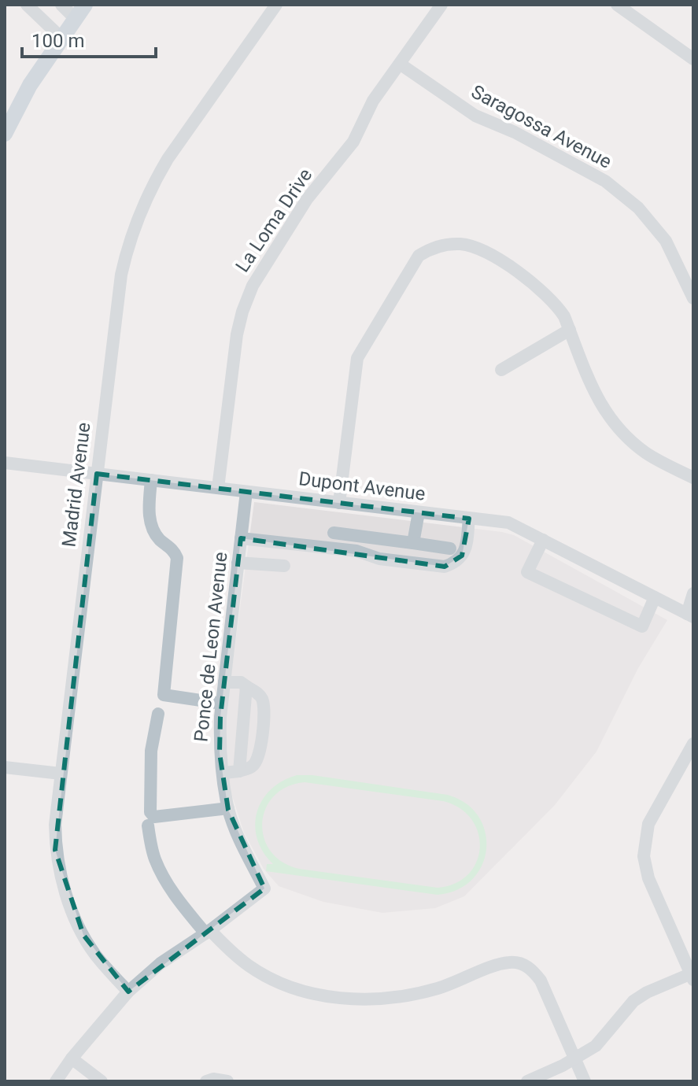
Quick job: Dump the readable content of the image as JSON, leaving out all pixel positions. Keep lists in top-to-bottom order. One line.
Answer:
{"streets":{"street":["Saragossa Avenue","La Loma Drive","Madrid Avenue","Dupont Avenue","Ponce de Leon Avenue"]},"crossings":[["Saragossa Avenue","La Loma Drive"],["La Loma Drive","Dupont Avenue"],["Madrid Avenue","Dupont Avenue"],["Madrid Avenue","Ponce de Leon Avenue"],["Dupont Avenue","Ponce de Leon Avenue"]],"scale_bar":"100 m"}
